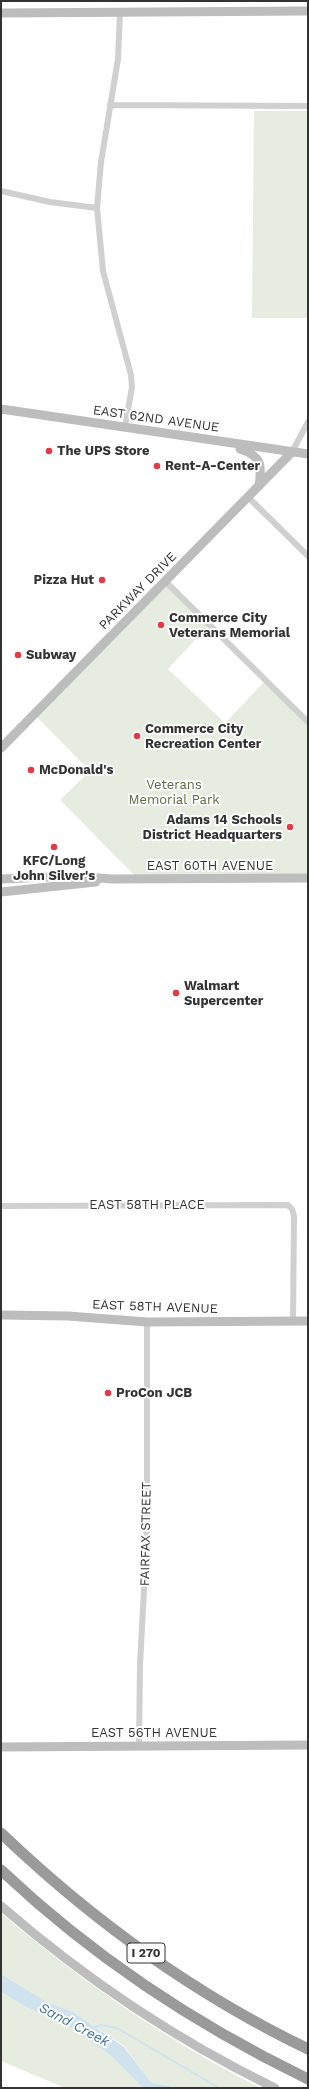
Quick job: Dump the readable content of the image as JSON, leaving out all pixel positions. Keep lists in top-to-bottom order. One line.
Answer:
{"streets":{"highway":["I 270"],"street":["EAST 62ND AVENUE","PARKWAY DRIVE","EAST 60TH AVENUE","EAST 58TH PLACE","EAST 58TH AVENUE","FAIRFAX STREET","EAST 56TH AVENUE"]},"crossings":[["EAST 62ND AVENUE","PARKWAY DRIVE"],["EAST 58TH PLACE","EAST 58TH AVENUE"],["EAST 58TH AVENUE","FAIRFAX STREET"],["FAIRFAX STREET","EAST 56TH AVENUE"]],"water":["Sand Creek"],"parks":["Veterans Memorial Park"],"places":["The UPS Store","Rent-A-Center","Pizza Hut","Commerce City Veterans Memorial","Subway","Commerce City Recreation Center","McDonald's","Adams 14 Schools District Headquarters","KFC/Long John Silver's","Walmart Supercenter","ProCon JCB"]}
